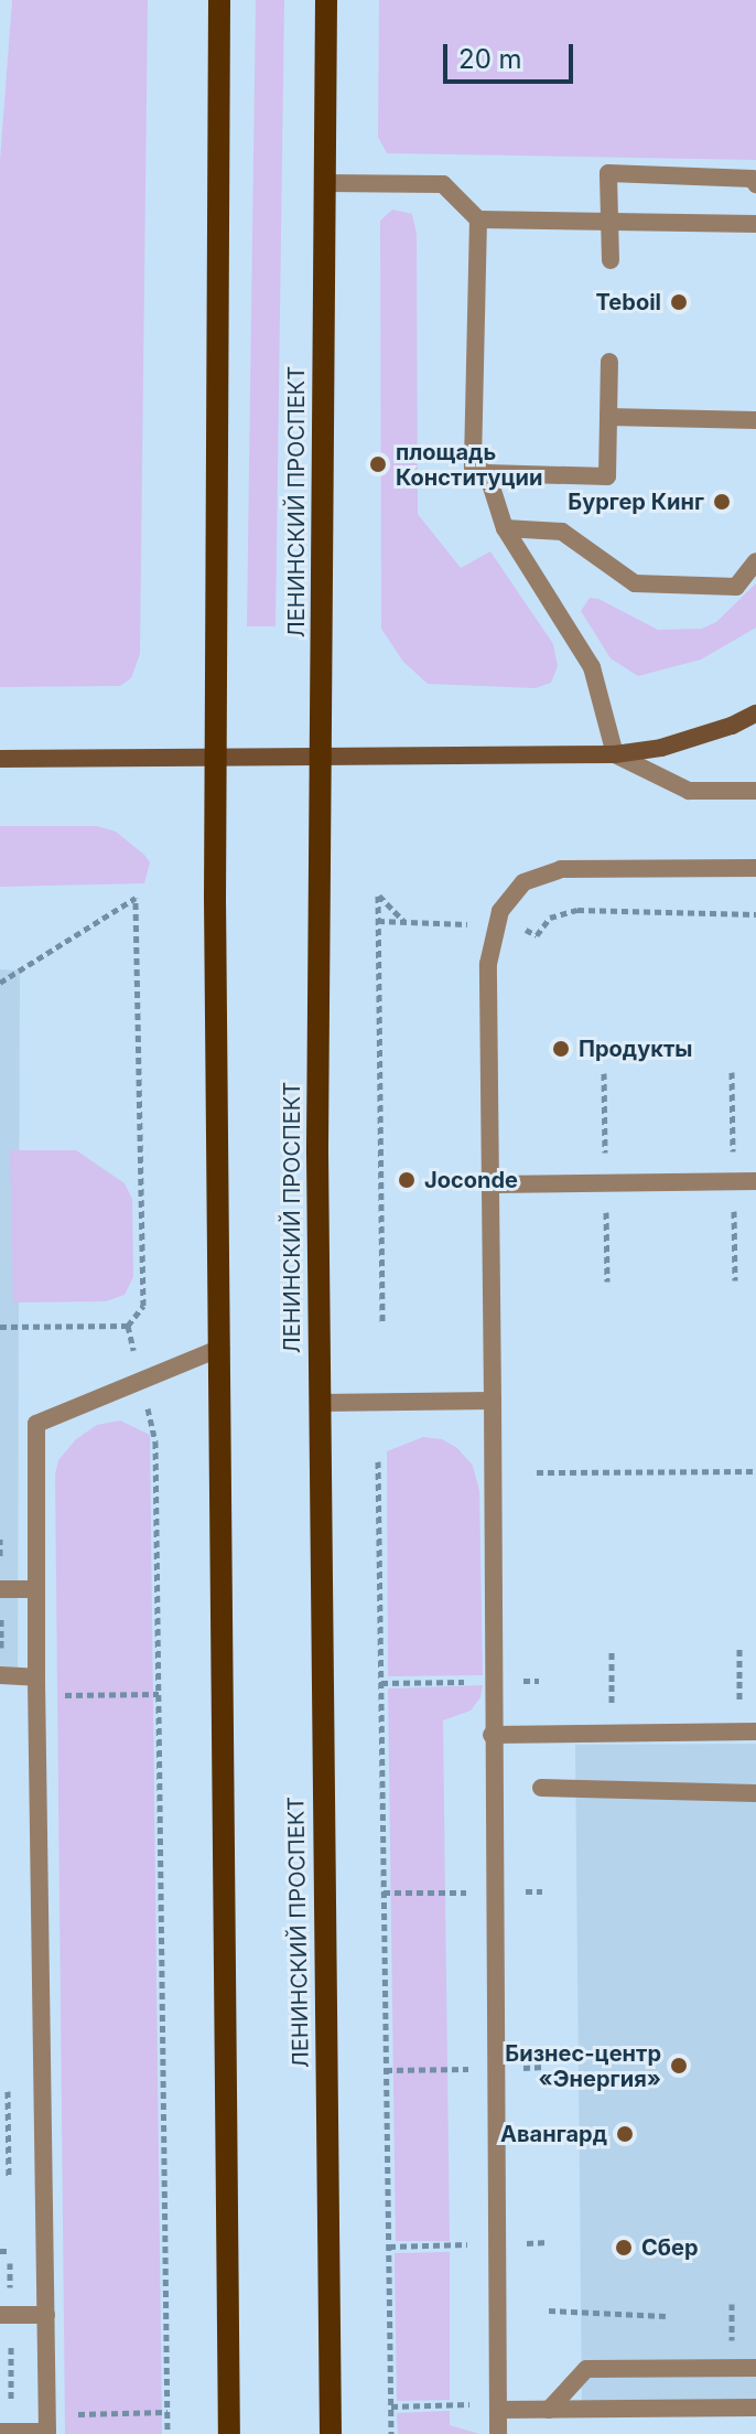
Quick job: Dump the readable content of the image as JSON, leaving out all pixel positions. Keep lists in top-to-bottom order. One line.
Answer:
{"streets":{"main road":["ЛЕНИНСКИЙ ПРОСПЕКТ"]},"places":["Teboil","площадь Конституции","Бургер Кинг","Продукты","Joconde","Бизнес-центр «Энергия»","Авангард","Сбер"],"scale_bar":"20 m"}
